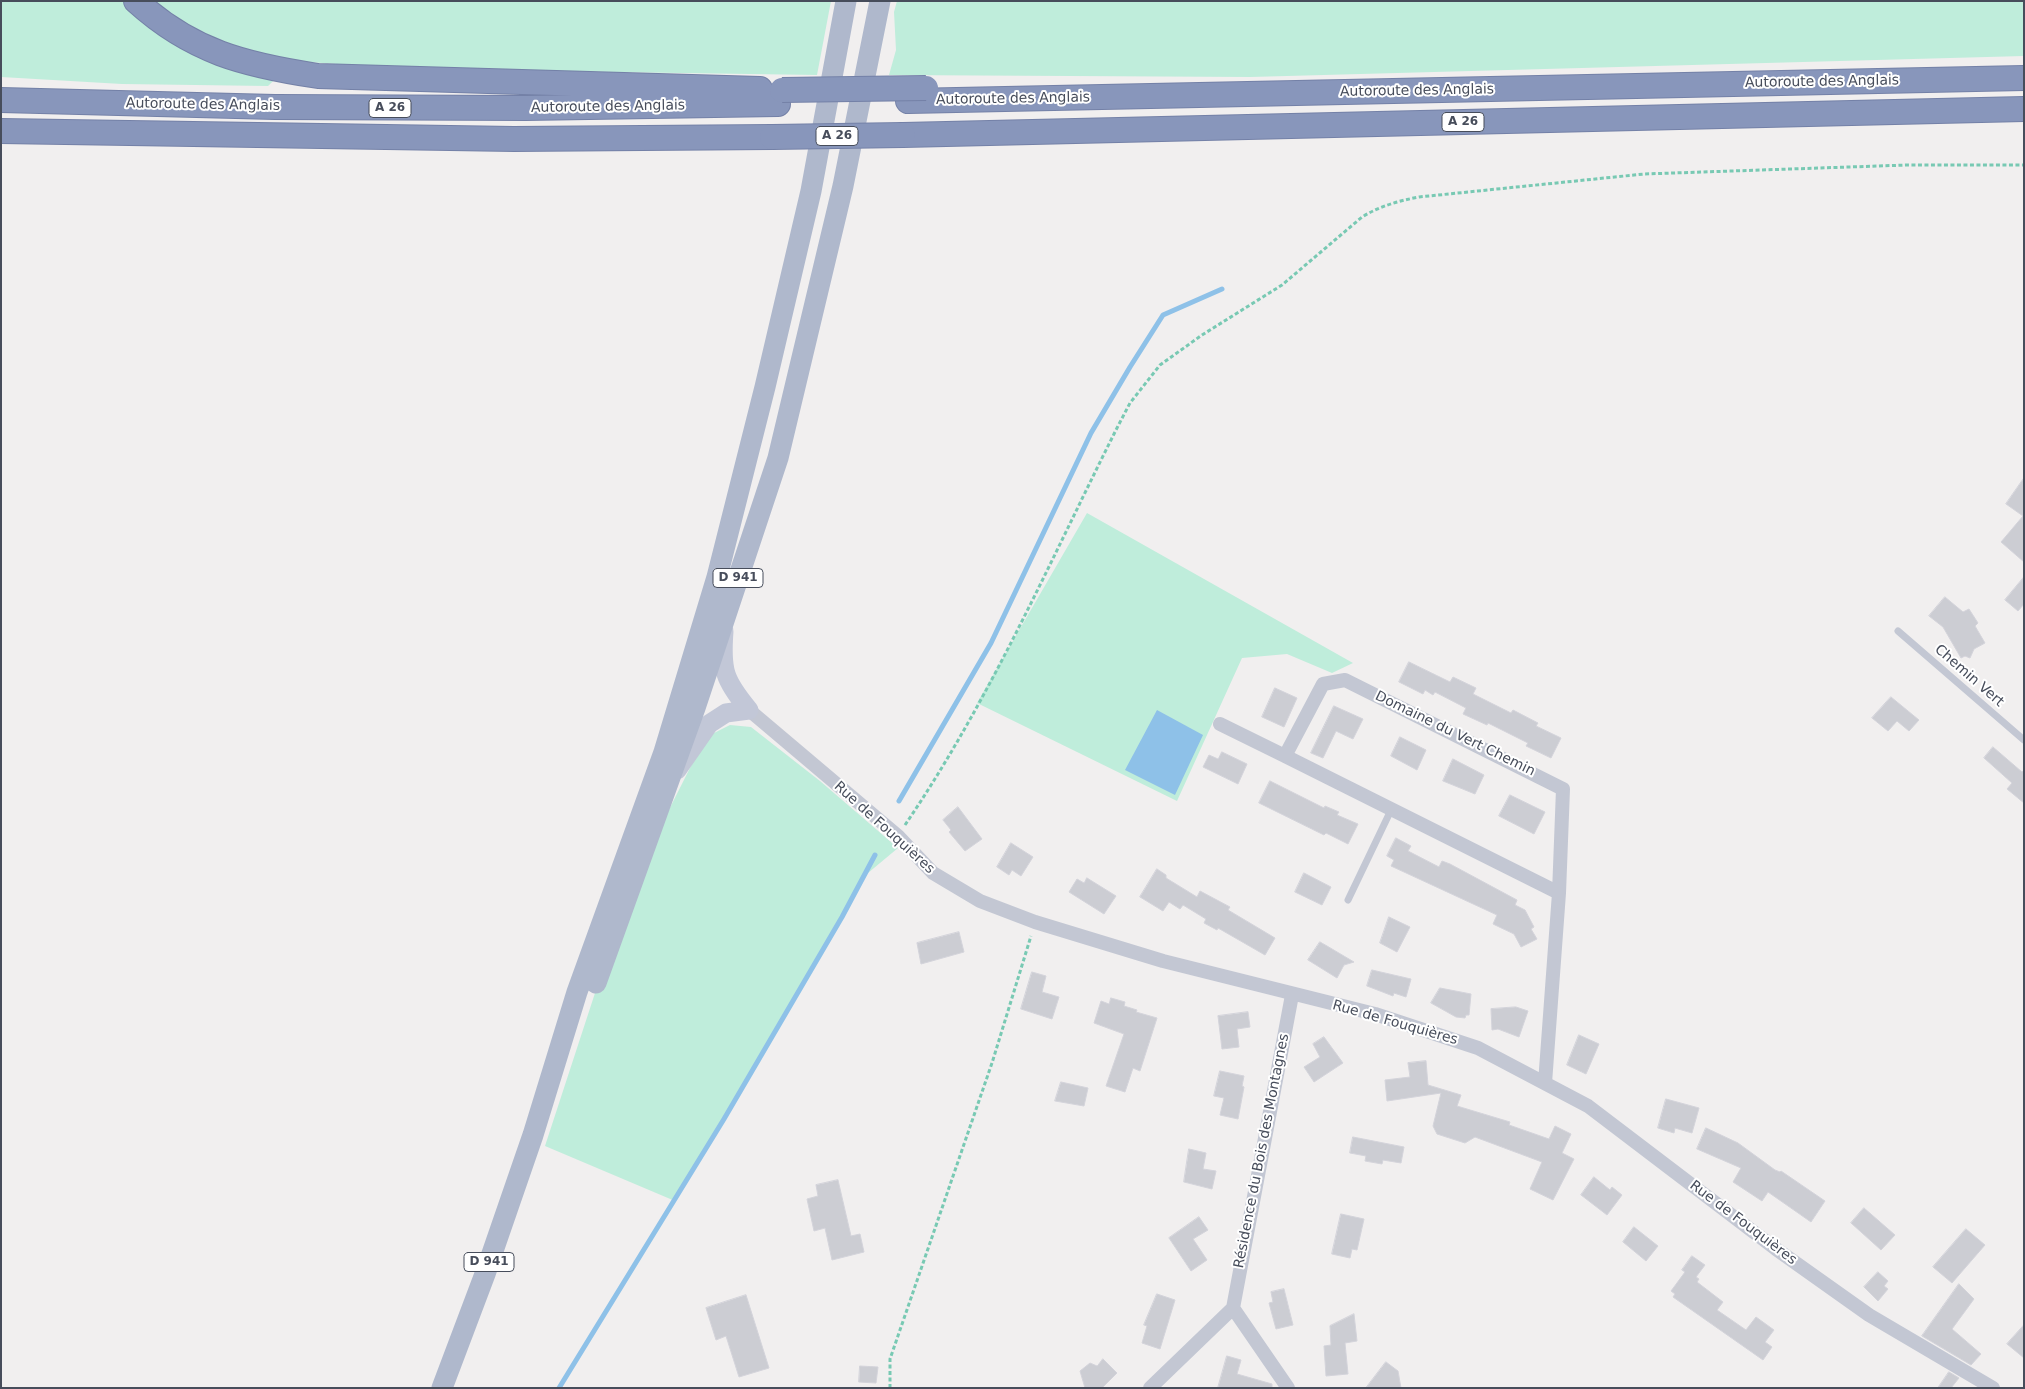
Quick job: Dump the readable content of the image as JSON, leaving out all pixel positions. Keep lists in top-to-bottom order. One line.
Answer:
{"streets":{"highway":["Autoroute des Anglais","A 26"],"main road":["D 941"],"street":["Domaine du Vert Chemin","Rue de Fouquières","Résidence du Bois des Montagnes"],"lane":["Chemin Vert"]},"crossings":[["Domaine du Vert Chemin","Rue de Fouquières"],["Rue de Fouquières","Résidence du Bois des Montagnes"]]}
